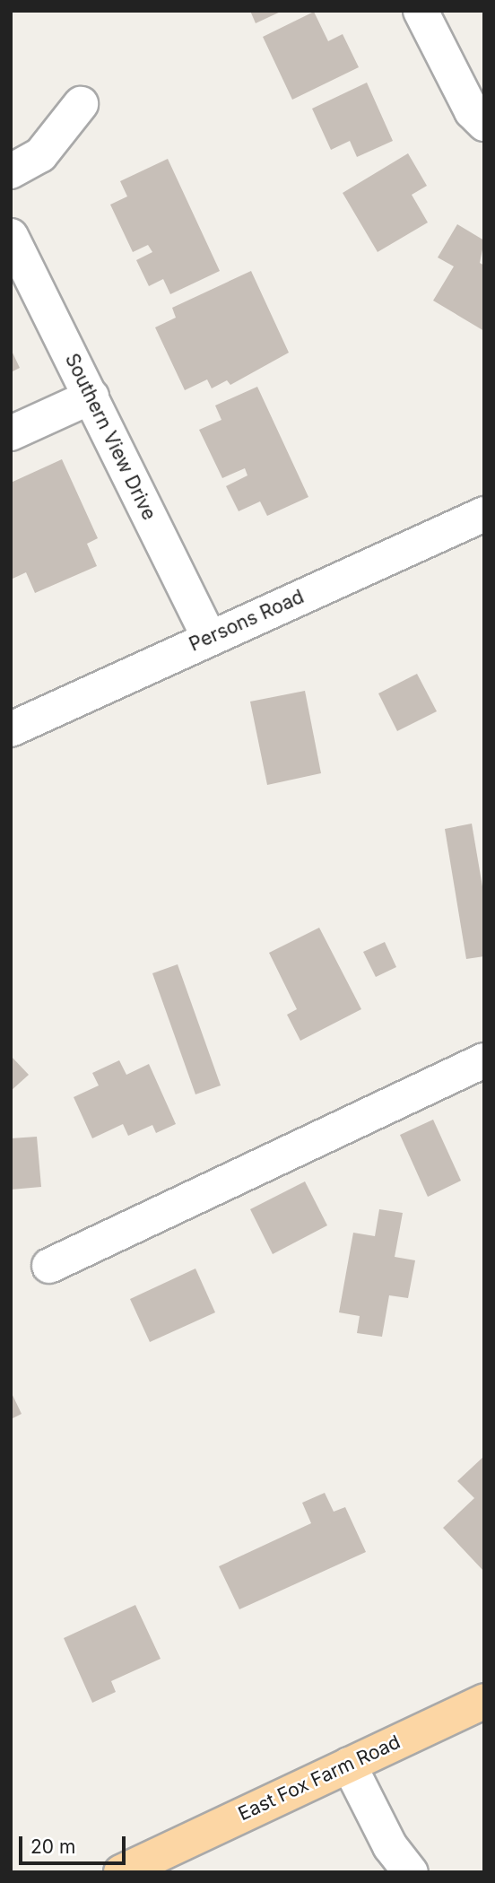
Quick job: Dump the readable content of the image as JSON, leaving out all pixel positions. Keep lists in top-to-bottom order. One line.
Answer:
{"streets":{"main road":["East Fox Farm Road"],"street":["Southern View Drive","Persons Road"]},"crossings":[["Southern View Drive","Persons Road"]],"scale_bar":"20 m"}
